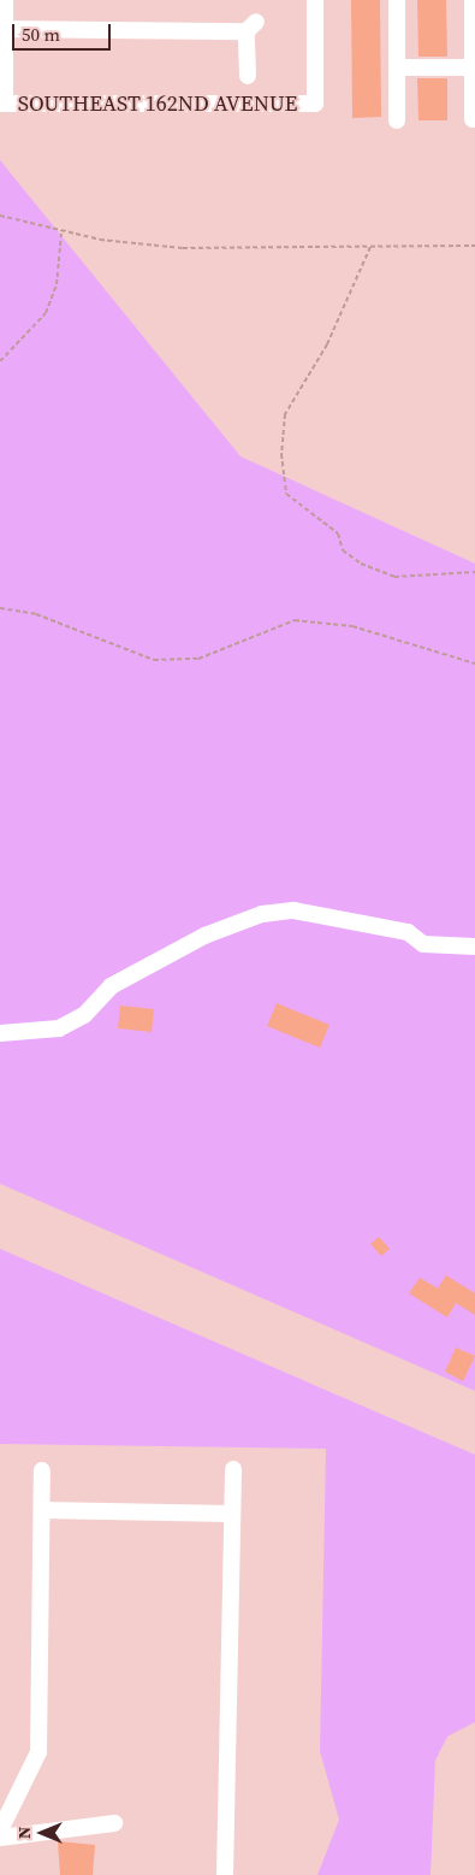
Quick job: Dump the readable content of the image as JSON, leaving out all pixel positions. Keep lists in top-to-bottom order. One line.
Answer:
{"streets":{"street":["SOUTHEAST 162ND AVENUE"]},"scale_bar":"50 m","north":"left"}
